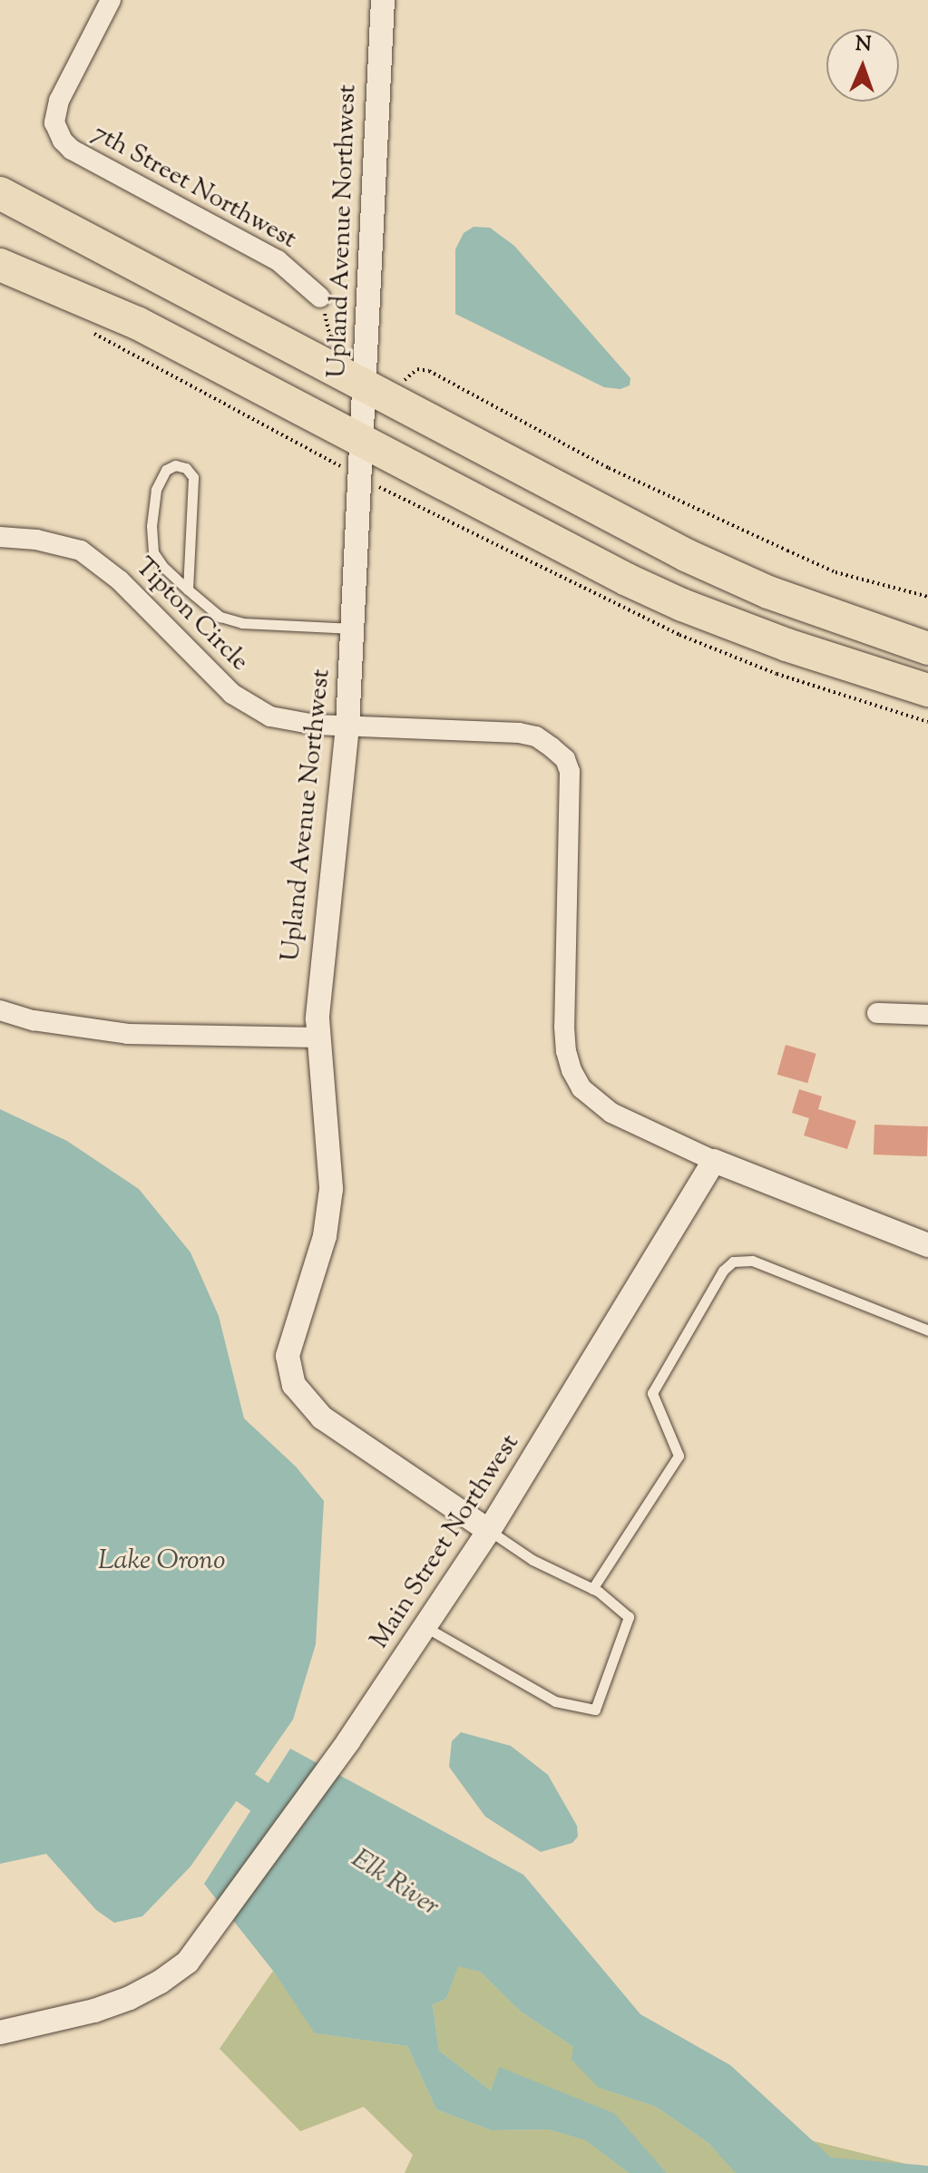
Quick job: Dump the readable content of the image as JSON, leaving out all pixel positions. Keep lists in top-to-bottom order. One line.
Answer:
{"streets":{"street":["7th Street Northwest","Upland Avenue Northwest","Tipton Circle","Main Street Northwest"]},"crossings":[["Upland Avenue Northwest","Tipton Circle"],["Upland Avenue Northwest","Main Street Northwest"],["Tipton Circle","Main Street Northwest"]],"water":["Lake Orono","Elk River"],"north":"top"}
